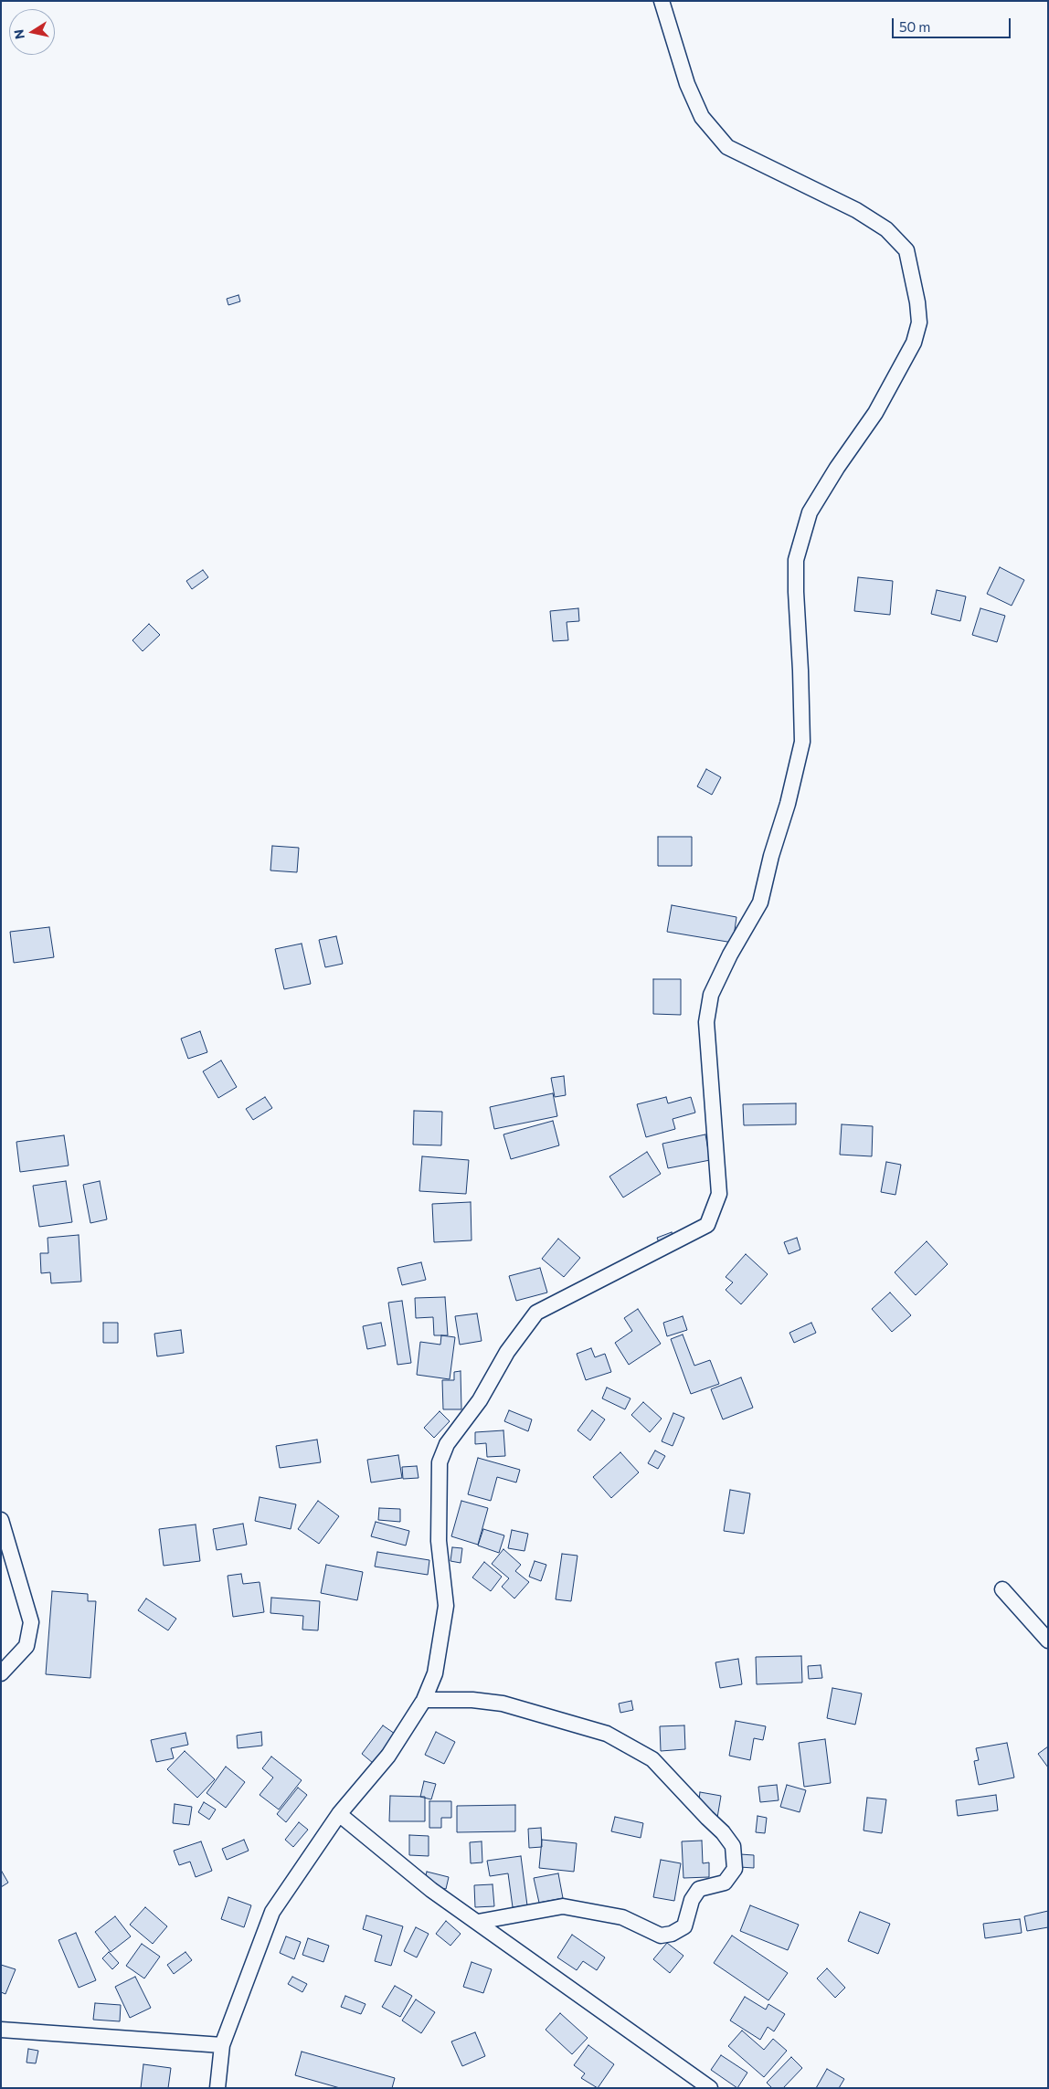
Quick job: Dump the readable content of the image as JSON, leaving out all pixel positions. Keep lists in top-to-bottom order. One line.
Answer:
{"scale_bar":"50 m","north":"left"}
